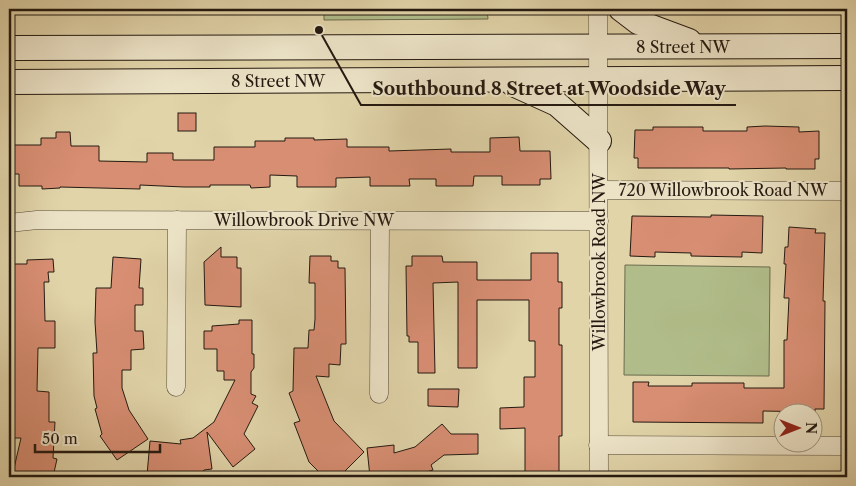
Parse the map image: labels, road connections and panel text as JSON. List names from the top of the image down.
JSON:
{
  "streets": {
    "main road": ["8 Street NW"],
    "street": ["720 Willowbrook Road NW", "Willowbrook Drive NW", "Willowbrook Road NW"]
  },
  "crossings": [
    ["8 Street NW", "Willowbrook Road NW"],
    ["720 Willowbrook Road NW", "Willowbrook Road NW"],
    ["Willowbrook Drive NW", "Willowbrook Road NW"]
  ],
  "places": ["Southbound 8 Street at Woodside Way"],
  "scale_bar": "50 m",
  "north": "right"
}
